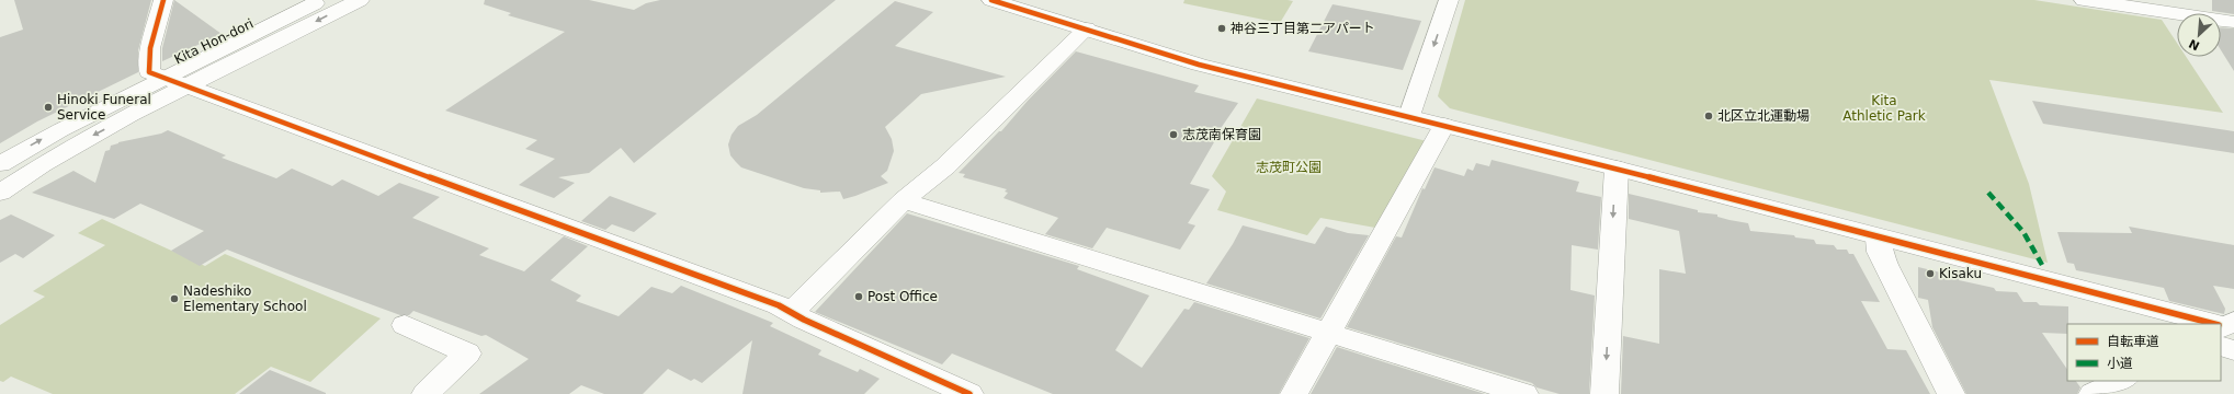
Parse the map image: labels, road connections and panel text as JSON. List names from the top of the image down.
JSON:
{
  "streets": {
    "main road": ["Kita Hon-dori"]
  },
  "parks": ["Kita Athletic Park", "志茂町公園"],
  "places": [
    "神谷三丁目第二アパート",
    "Hinoki Funeral Service",
    "北区立北運動場",
    "志茂南保育園",
    "Kisaku",
    "Post Office",
    "Nadeshiko Elementary School"
  ],
  "legend": ["自転車道", "小道"],
  "north": "bottom left"
}
